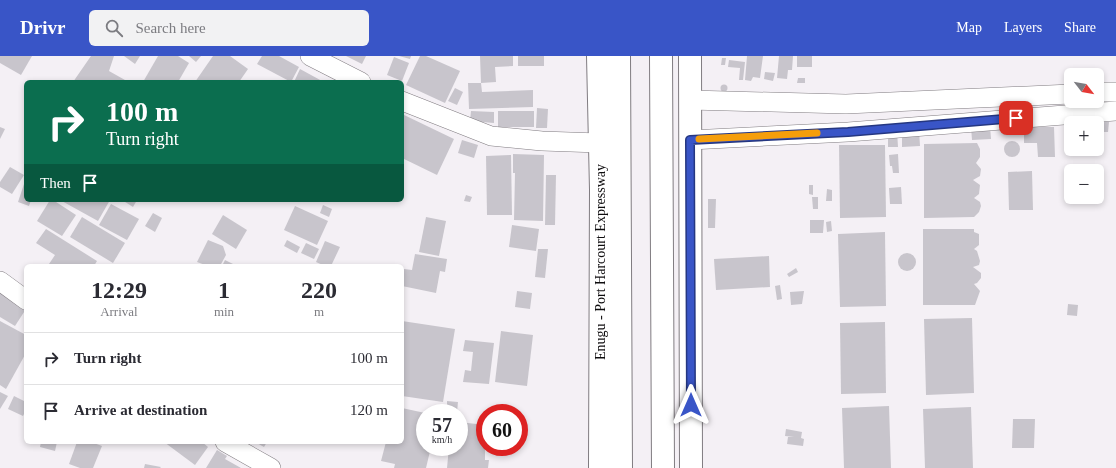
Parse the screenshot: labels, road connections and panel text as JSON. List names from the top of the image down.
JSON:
{
  "streets": {
    "main road": ["Enugu - Port Harcourt Expressway"]
  },
  "north": "bottom right",
  "page": {
    "header": "Drivr",
    "search": "Search here",
    "nav": ["Map", "Layers", "Share"],
    "map_buttons": ["+", "−"],
    "turn": ["100 m", "Turn right"],
    "then": "Then",
    "eta": [
      "12:29",
      "Arrival",
      "1",
      "min",
      "220",
      "m"
    ],
    "list": [
      {
        "name": "Turn right",
        "value": "100 m"
      },
      {
        "name": "Arrive at destination",
        "value": "120 m"
      }
    ],
    "speed": "57 km/h",
    "limit": "60"
  }
}
